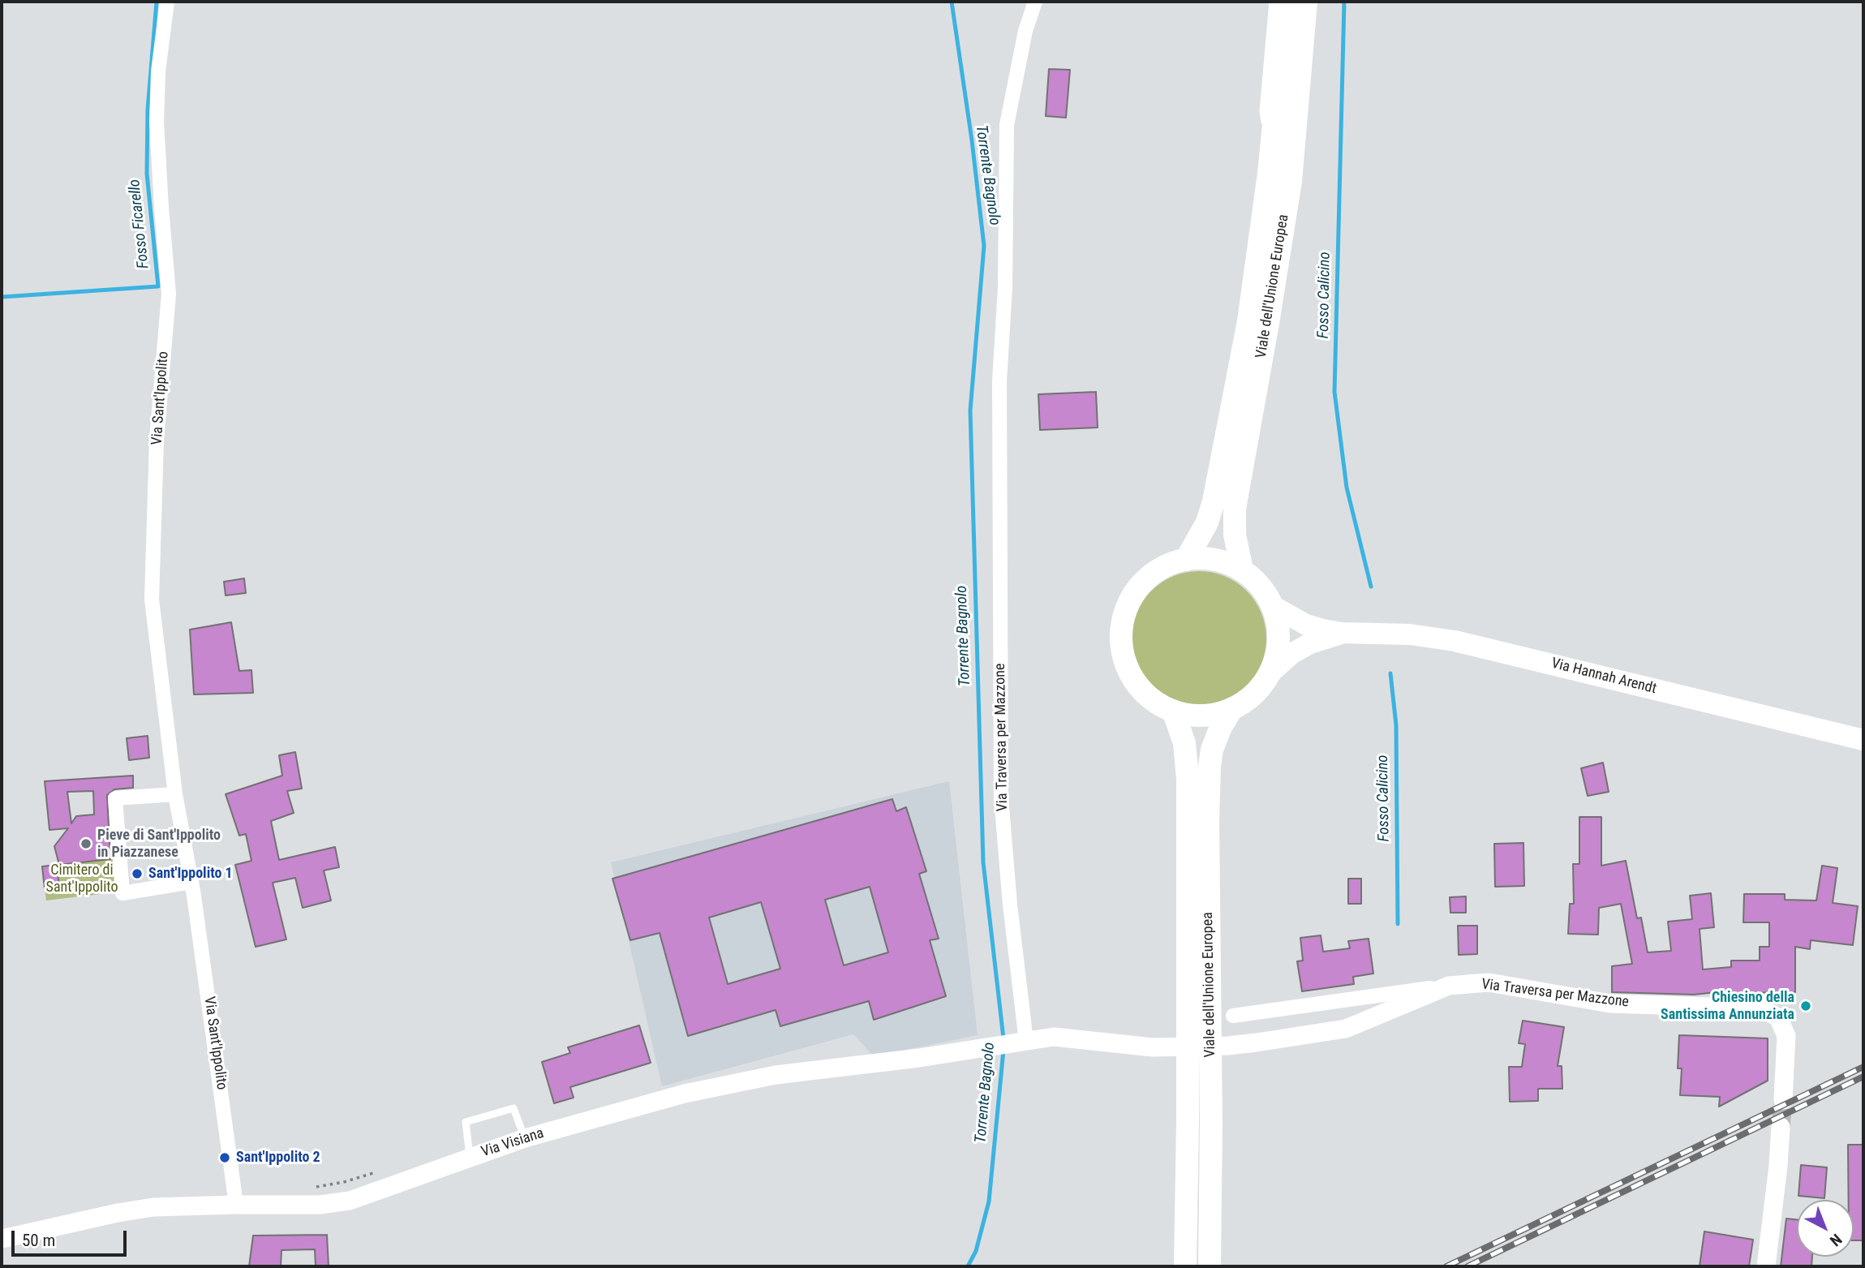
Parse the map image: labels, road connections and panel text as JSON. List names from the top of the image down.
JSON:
{
  "streets": {
    "main road": ["Viale dell'Unione Europea", "Via Hannah Arendt"],
    "street": ["Via Sant'Ippolito", "Via Traversa per Mazzone", "Via Visiana"]
  },
  "crossings": [
    ["Via Sant'Ippolito", "Via Visiana"],
    ["Via Traversa per Mazzone", "Via Visiana"]
  ],
  "water": ["Torrente Bagnolo", "Fosso Ficarello", "Fosso Calicino"],
  "parks": ["Cimitero di Sant'Ippolito"],
  "places": [
    "Pieve di Sant'Ippolito in Piazzanese",
    "Sant'Ippolito 1",
    "Chiesino della Santissima Annunziata",
    "Sant'Ippolito 2"
  ],
  "scale_bar": "50 m",
  "north": "bottom right"
}
